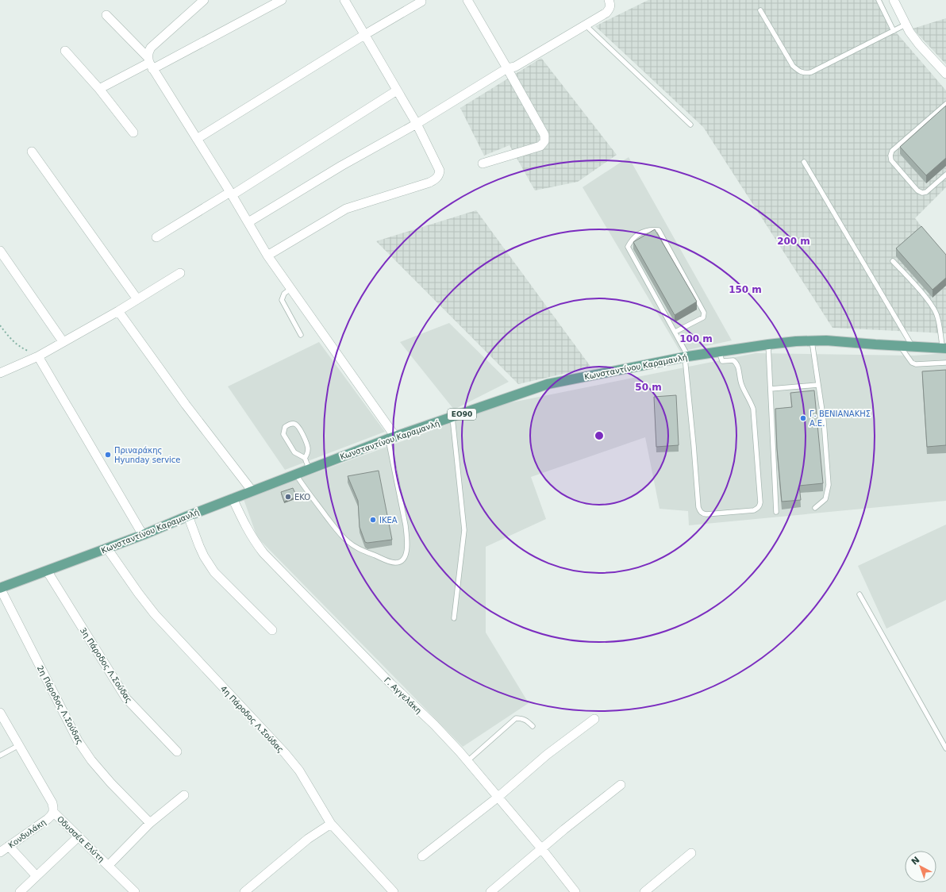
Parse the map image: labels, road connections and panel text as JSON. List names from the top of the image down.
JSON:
{
  "streets": {
    "main road": ["Κωνσταντίνου Καραμανλή", "ΕΟ90"],
    "street": [
      "3η Πάροδος Λ.Σούδας",
      "Γ. Αγγελάκη",
      "2η Πάροδος Λ.Σούδας",
      "4η Πάροδος Λ.Σούδας",
      "Κονδυλάκη",
      "Οδυσσέα Ελύτη"
    ]
  },
  "crossings": [
    ["Κωνσταντίνου Καραμανλή", "3η Πάροδος Λ.Σούδας"],
    ["Κωνσταντίνου Καραμανλή", "Γ. Αγγελάκη"],
    ["Κωνσταντίνου Καραμανλή", "2η Πάροδος Λ.Σούδας"],
    ["Κωνσταντίνου Καραμανλή", "4η Πάροδος Λ.Σούδας"],
    ["Κονδυλάκη", "Οδυσσέα Ελύτη"]
  ],
  "places": [
    "Γ. ΒΕΝΙΑΝΑΚΗΣ A.E.",
    "Πριναράκης Hyunday service",
    "EKO",
    "IKEA"
  ],
  "north": "top left",
  "rings": [
    "200 m",
    "150 m",
    "100 m",
    "50 m"
  ]
}
